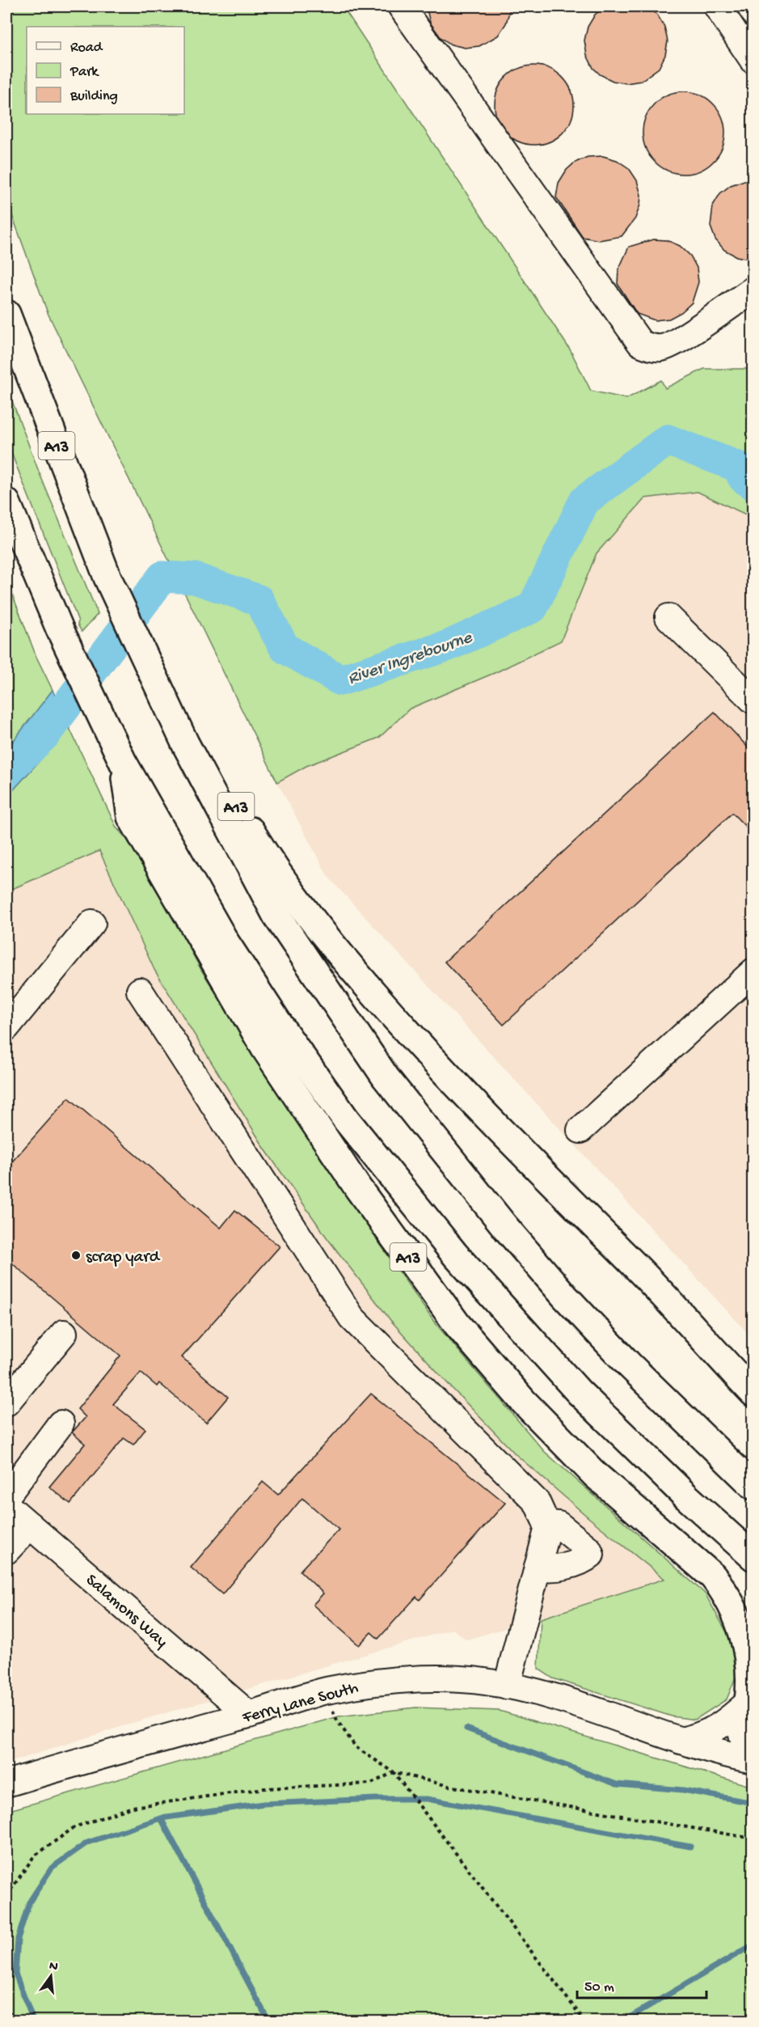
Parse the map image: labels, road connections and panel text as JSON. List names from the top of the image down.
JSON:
{
  "streets": {
    "highway": ["A13"],
    "street": ["Salamons Way", "Ferry Lane South"]
  },
  "crossings": [
    ["Salamons Way", "Ferry Lane South"]
  ],
  "water": ["River Ingrebourne"],
  "places": ["scrap yard"],
  "legend": ["Road", "Park", "Building"],
  "scale_bar": "50 m",
  "north": "top"
}
